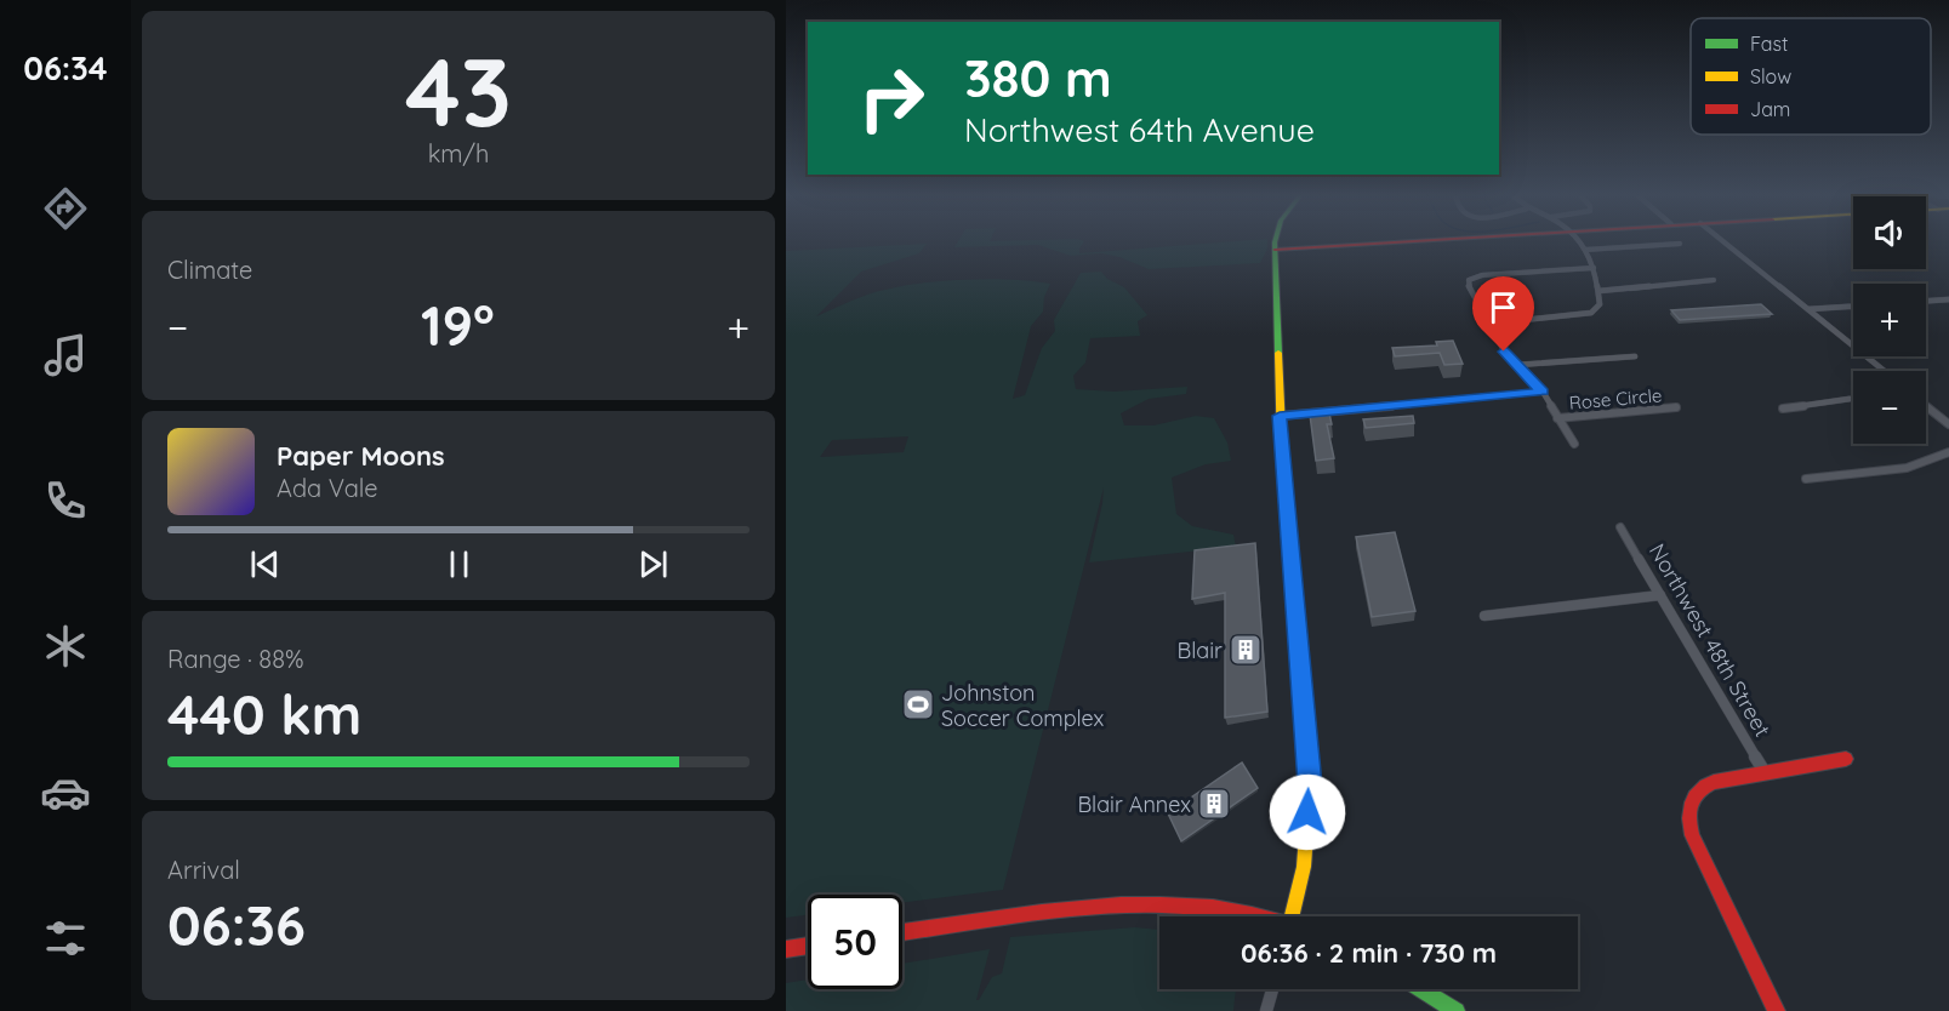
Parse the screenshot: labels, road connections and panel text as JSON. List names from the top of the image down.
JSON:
{
  "streets": {
    "street": ["Rose Circle", "Northwest 48th Street"]
  },
  "places": {
    "building": ["Blair", "Blair Annex"],
    "sports": ["Johnston Soccer Complex"]
  },
  "legend": ["Fast", "Slow", "Jam"],
  "page": {
    "tabs": "06:34",
    "tile": [
      ["43", "km/h"],
      "Climate",
      ["Range · 88%", "440 km"],
      ["Arrival", "06:36"]
    ],
    "turn": ["380 m", "Northwest 64th Avenue"],
    "map_buttons": ["+", "−"],
    "heat": ["−", "19°", "+"],
    "song": ["Paper Moons", "Ada Vale"],
    "limit": "50",
    "trip": "06:36 · 2 min · 730 m"
  }
}
